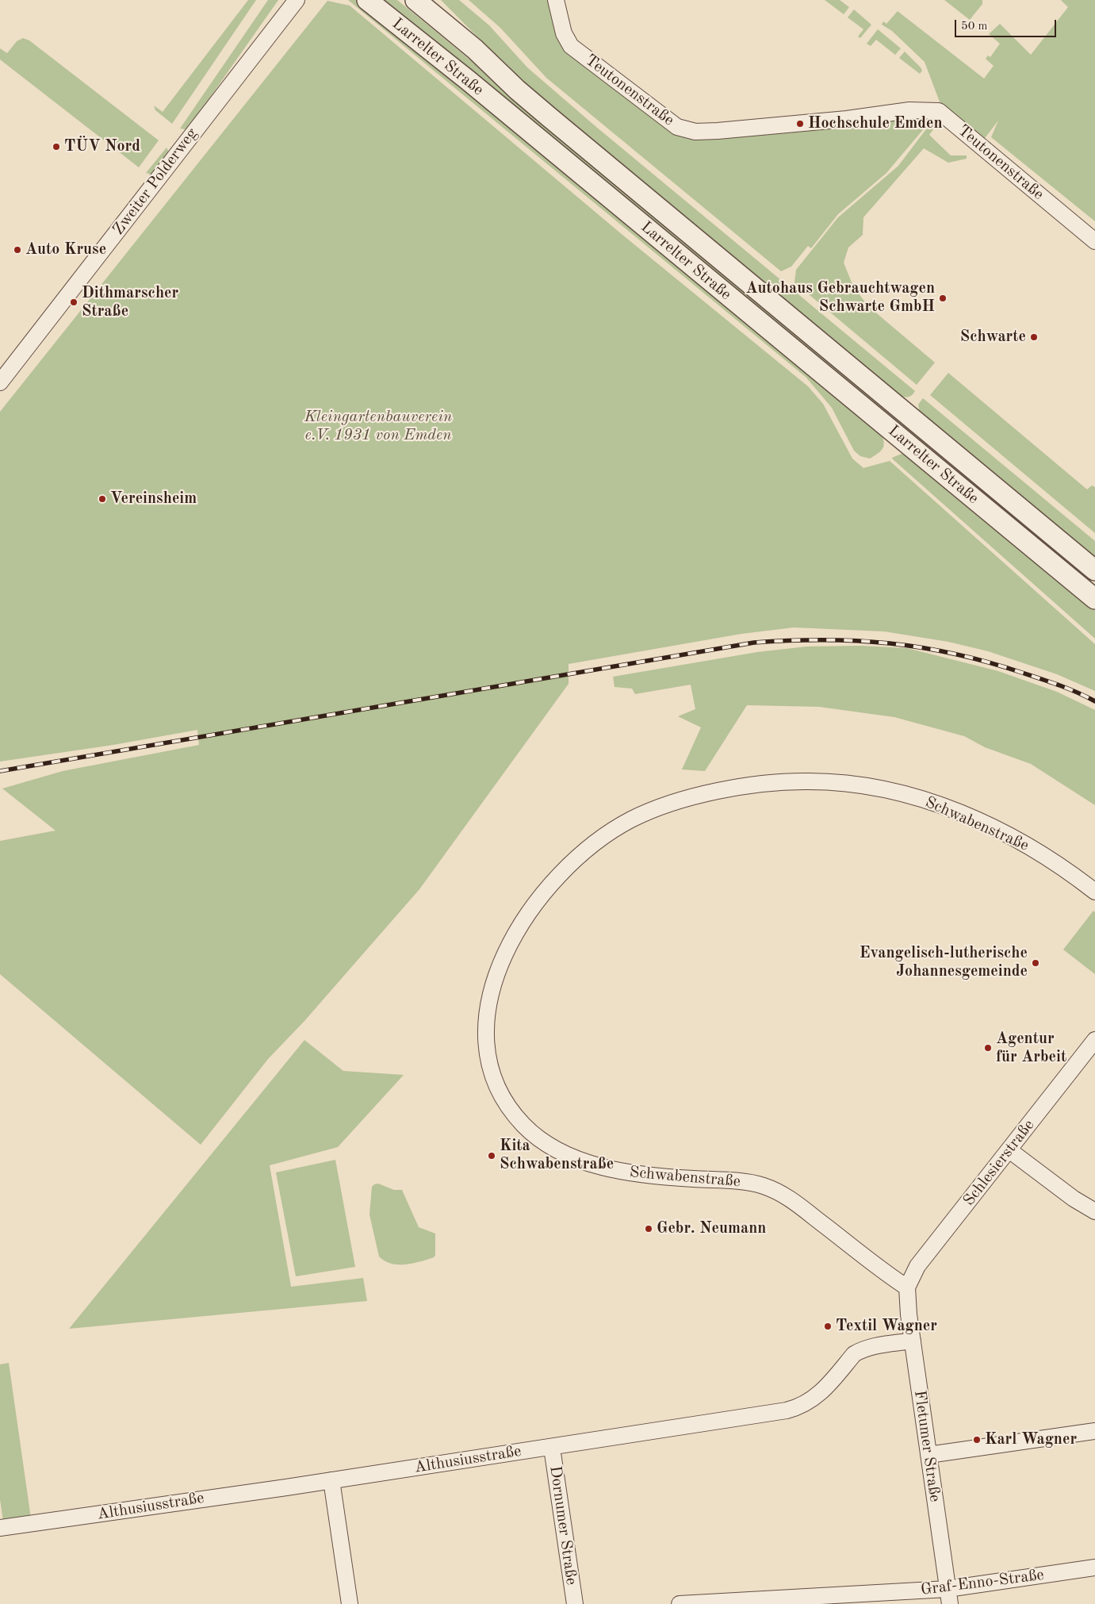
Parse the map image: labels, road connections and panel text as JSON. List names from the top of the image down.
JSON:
{
  "streets": {
    "street": [
      "Larrelter Straße",
      "Teutonenstraße",
      "Zweiter Polderweg",
      "Schwabenstraße",
      "Schlesierstraße",
      "Fletumer Straße",
      "Althusiusstraße",
      "Dornumer Straße",
      "Graf-Enno-Straße"
    ]
  },
  "crossings": [
    ["Schwabenstraße", "Schlesierstraße"],
    ["Schwabenstraße", "Fletumer Straße"],
    ["Schlesierstraße", "Fletumer Straße"],
    ["Fletumer Straße", "Althusiusstraße"],
    ["Fletumer Straße", "Graf-Enno-Straße"],
    ["Althusiusstraße", "Dornumer Straße"]
  ],
  "parks": ["Kleingartenbauverein e.V. 1931 von Emden"],
  "places": [
    "Hochschule Emden",
    "TÜV Nord",
    "Auto Kruse",
    "Autohaus Gebrauchtwagen Schwarte GmbH",
    "Dithmarscher Straße",
    "Schwarte",
    "Vereinsheim",
    "Evangelisch-lutherische Johannesgemeinde",
    "Agentur für Arbeit",
    "Kita Schwabenstraße",
    "Gebr. Neumann",
    "Textil Wagner",
    "Karl Wagner"
  ],
  "scale_bar": "50 m"
}
